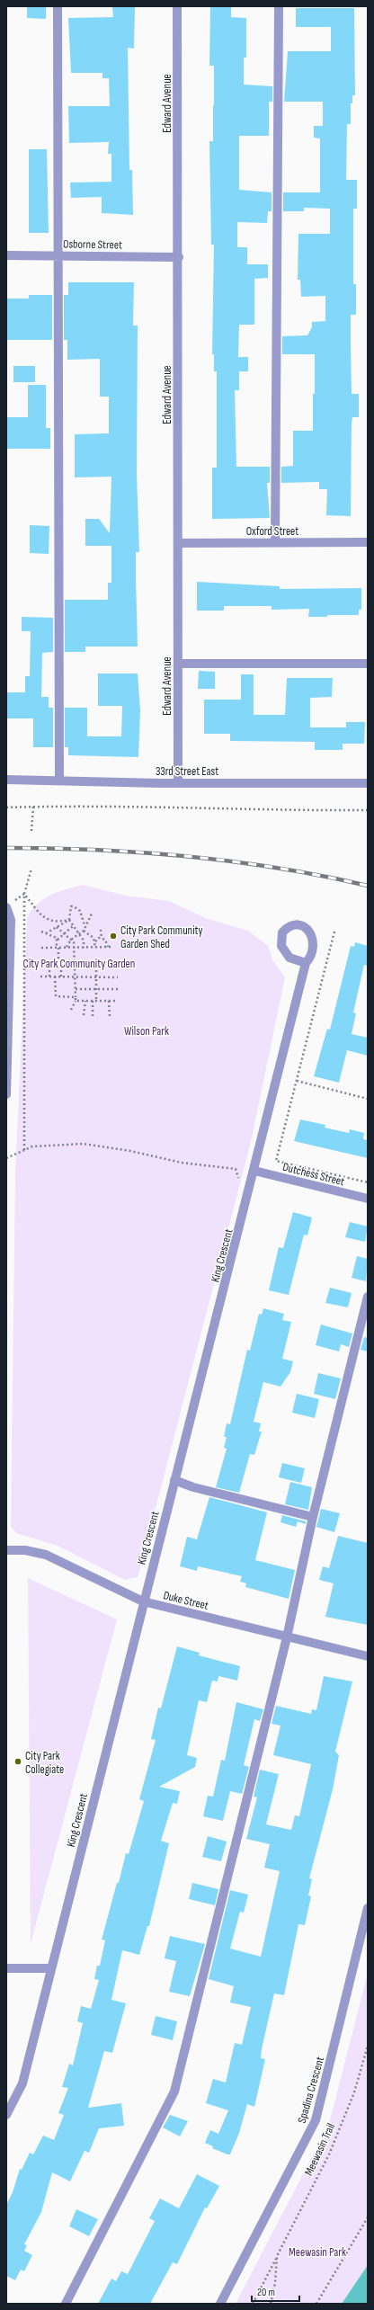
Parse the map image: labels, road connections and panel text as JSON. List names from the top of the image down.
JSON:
{
  "streets": {
    "street": [
      "Edward Avenue",
      "Osborne Street",
      "Oxford Street",
      "33rd Street East",
      "Dutchess Street",
      "King Crescent",
      "Duke Street",
      "Spadina Crescent"
    ],
    "path": ["Meewasin Trail"]
  },
  "crossings": [
    ["Edward Avenue", "Osborne Street"],
    ["Edward Avenue", "Oxford Street"],
    ["Edward Avenue", "33rd Street East"],
    ["Dutchess Street", "King Crescent"],
    ["King Crescent", "Duke Street"]
  ],
  "parks": ["City Park Community Garden", "Wilson Park", "Meewasin Park"],
  "places": ["City Park Community Garden Shed", "City Park Collegiate"],
  "scale_bar": "20 m"
}
